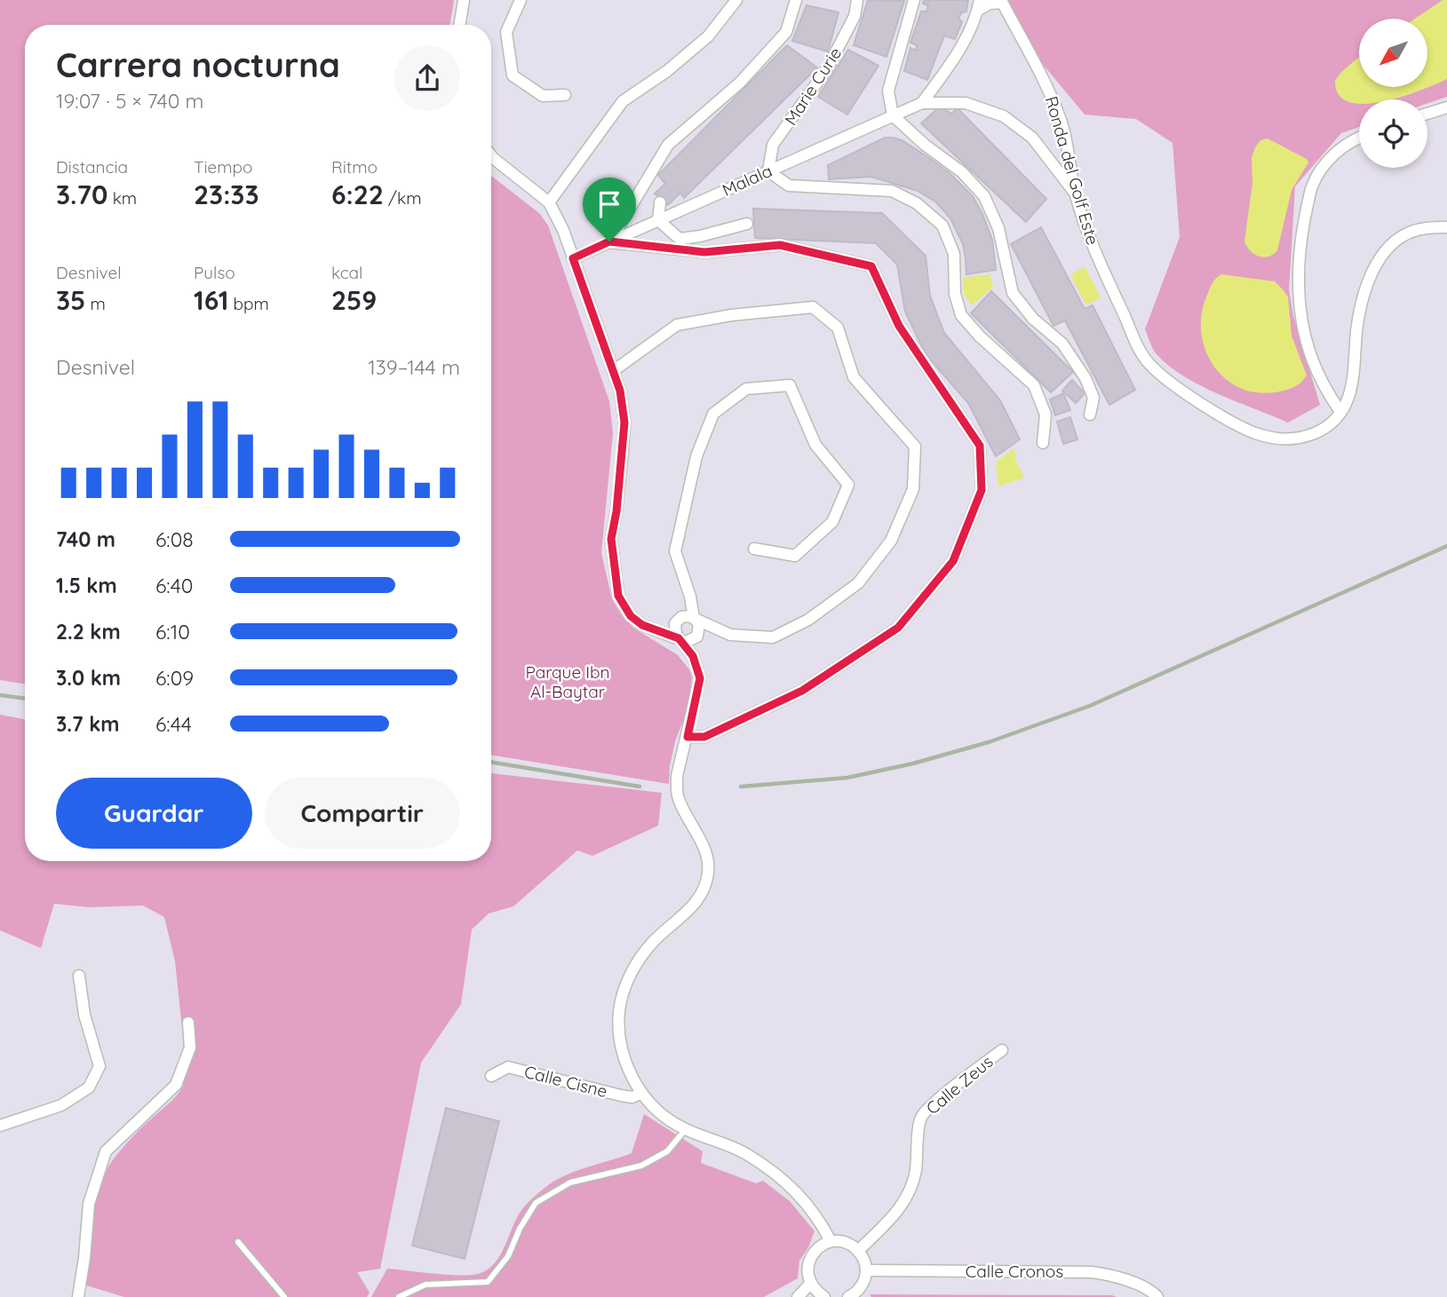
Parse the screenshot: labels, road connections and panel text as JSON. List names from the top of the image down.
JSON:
{
  "streets": {
    "street": [
      "Marie Curie",
      "Ronda del Golf Este",
      "Malala",
      "Calle Cisne",
      "Calle Zeus",
      "Calle Cronos"
    ]
  },
  "crossings": [
    ["Marie Curie", "Malala"]
  ],
  "parks": ["Parque Ibn Al-Baytar"],
  "north": "bottom left",
  "page": {
    "heading": ["Carrera nocturna", "19:07 · 5 × 740 m"],
    "stats": [
      ["Distancia", "3.70 km"],
      ["Tiempo", "23:33"],
      ["Ritmo", "6:22 /km"],
      ["Desnivel", "35 m"],
      ["Pulso", "161 bpm"],
      ["kcal", "259"]
    ],
    "chart": ["Desnivel", "139–144 m"],
    "list": [
      {
        "name": "740 m",
        "note": "6:08"
      },
      {
        "name": "1.5 km",
        "note": "6:40"
      },
      {
        "name": "2.2 km",
        "note": "6:10"
      },
      {
        "name": "3.0 km",
        "note": "6:09"
      },
      {
        "name": "3.7 km",
        "note": "6:44"
      }
    ],
    "buttons": ["Guardar", "Compartir"]
  }
}
